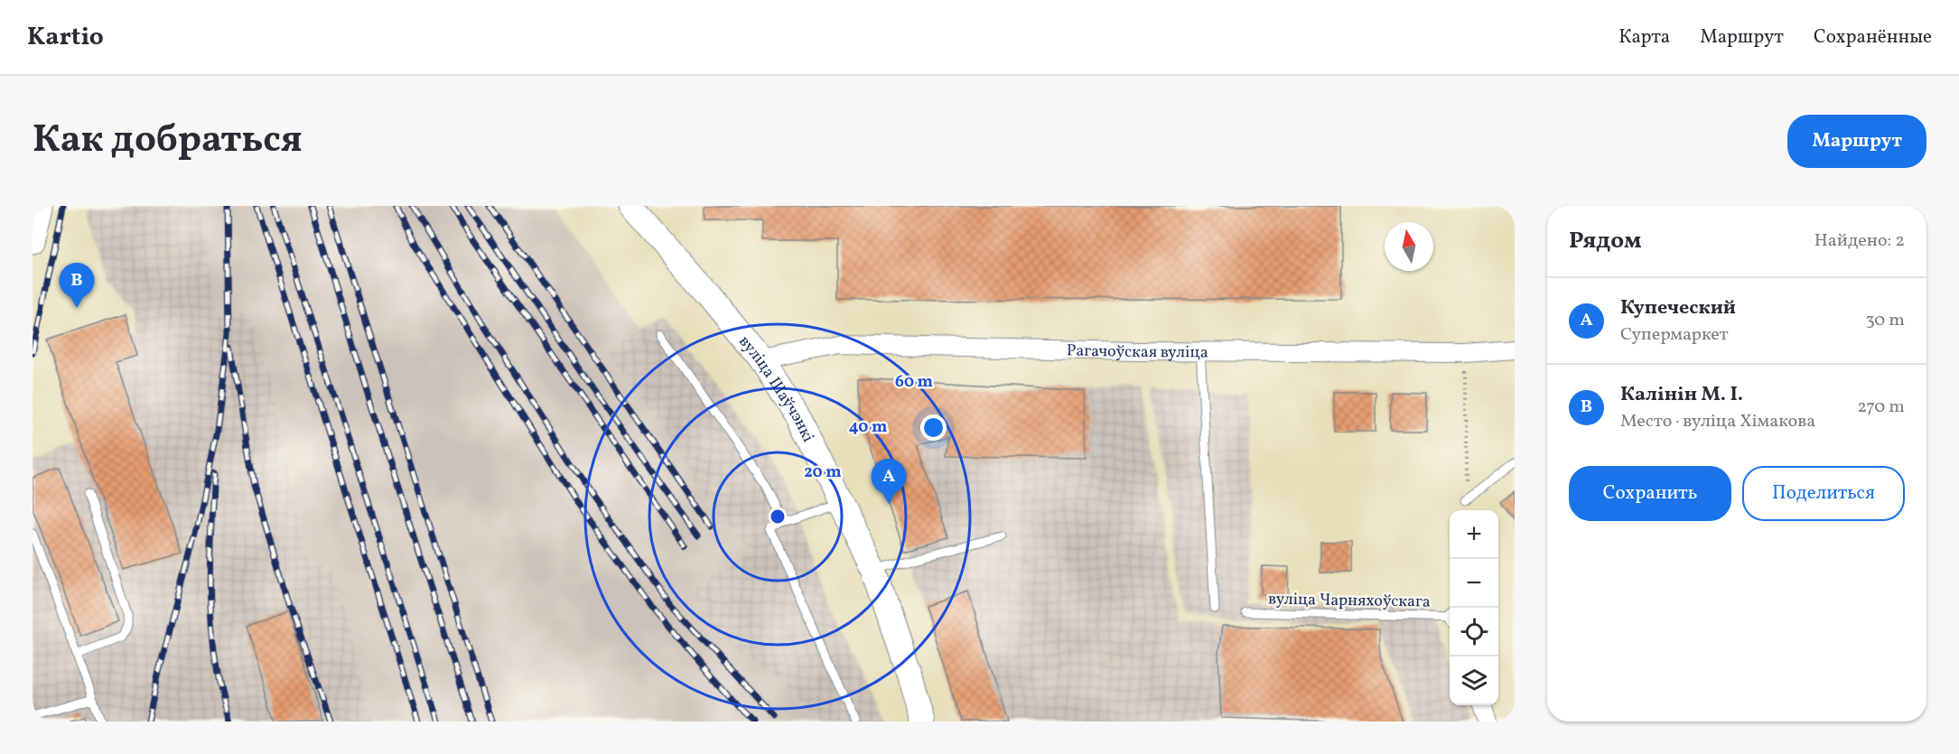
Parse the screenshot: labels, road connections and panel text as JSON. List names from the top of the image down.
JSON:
{
  "streets": {
    "main road": ["вуліца Шаўчэнкі"],
    "street": ["Рагачоўская вуліца"],
    "lane": ["вуліца Чарняхоўскага"]
  },
  "crossings": [
    ["Рагачоўская вуліца", "вуліца Шаўчэнкі"]
  ],
  "north": "top",
  "page": {
    "header": "Kartio",
    "nav": ["Карта", "Маршрут", "Сохранённые"],
    "title": "Как добраться",
    "buttons": [
      "Маршрут",
      ["Сохранить", "Поделиться"]
    ],
    "heading": ["Рядом", "Найдено: 2"],
    "pins": ["B", "A"],
    "list": [
      {
        "mark": "A",
        "name": "Купеческий",
        "note": "Супермаркет",
        "value": "30 m"
      },
      {
        "mark": "B",
        "name": "Калінін М. І.",
        "note": "Место · вуліца Хімакова",
        "value": "270 m"
      }
    ],
    "map_buttons": ["+", "−"]
  },
  "rings": ["60 m", "40 m", "20 m"]
}
